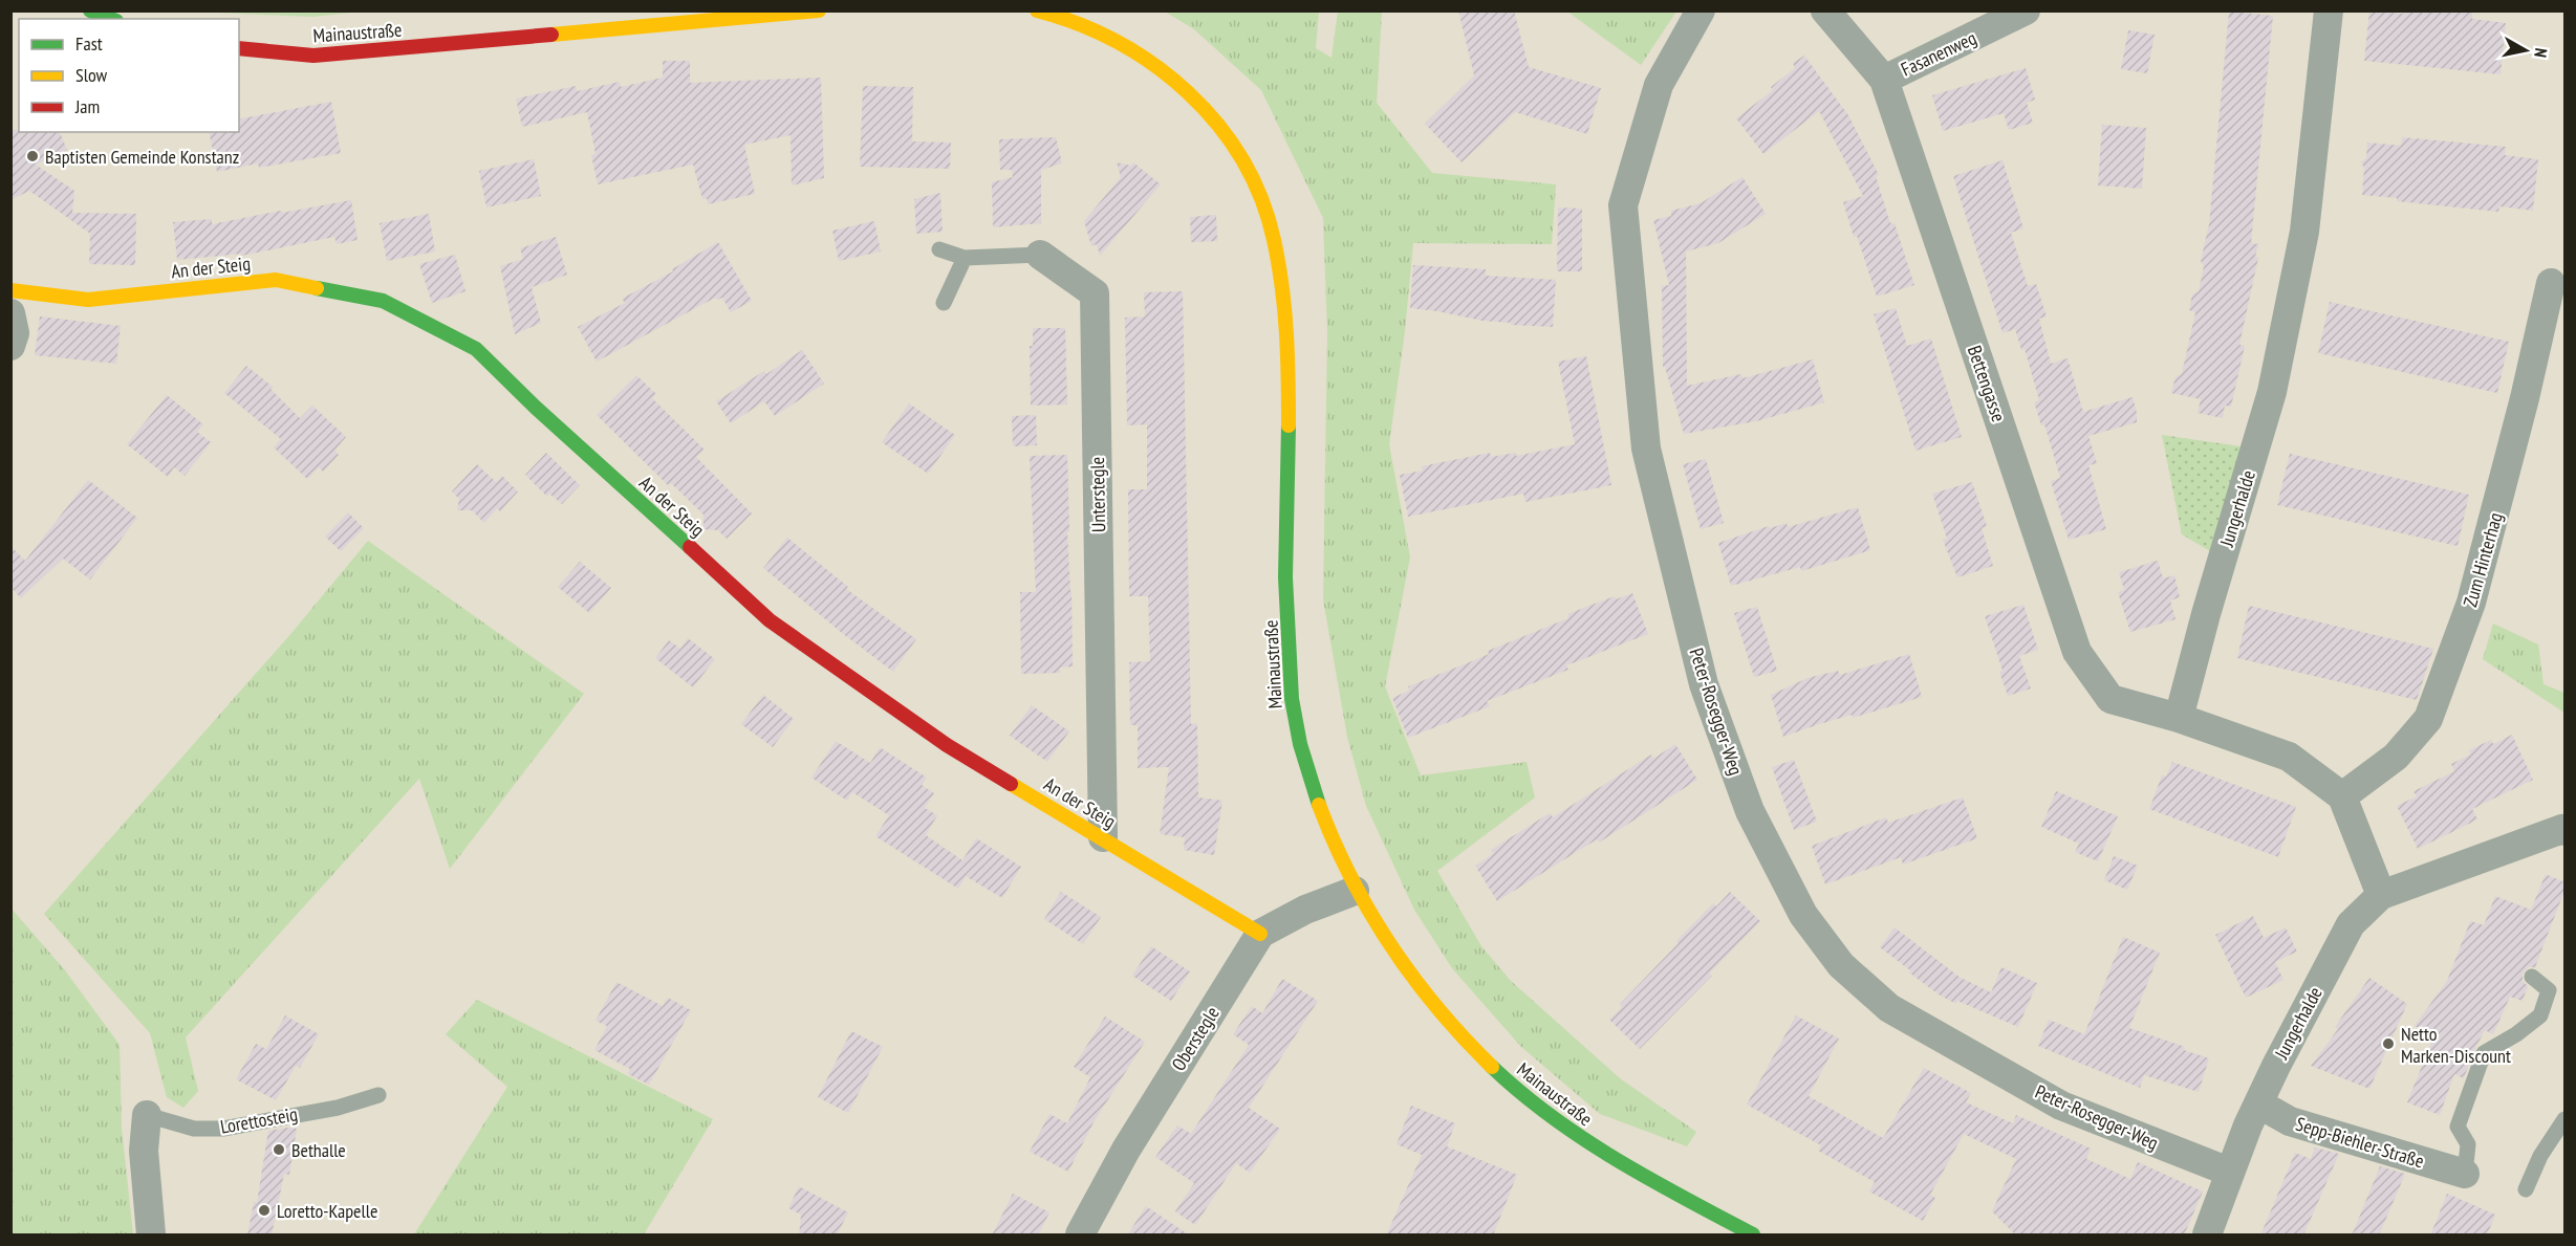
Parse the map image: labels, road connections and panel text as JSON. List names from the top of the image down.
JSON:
{
  "streets": {
    "main road": ["Mainaustraße", "An der Steig"],
    "street": [
      "Fasanenweg",
      "Bettengasse",
      "Unterstegle",
      "Jungerhalde",
      "Zum Hinterhag",
      "Peter-Rosegger-Weg",
      "Oberstegle",
      "Lorettosteig",
      "Sepp-Biehler-Straße"
    ]
  },
  "crossings": [
    ["Fasanenweg", "Bettengasse"],
    ["An der Steig", "Unterstegle"],
    ["An der Steig", "Oberstegle"],
    ["Bettengasse", "Jungerhalde"],
    ["Jungerhalde", "Sepp-Biehler-Straße"]
  ],
  "places": [
    "Baptisten Gemeinde Konstanz",
    "Netto Marken-Discount",
    "Bethalle",
    "Loretto-Kapelle"
  ],
  "legend": ["Fast", "Slow", "Jam"],
  "north": "right"
}
